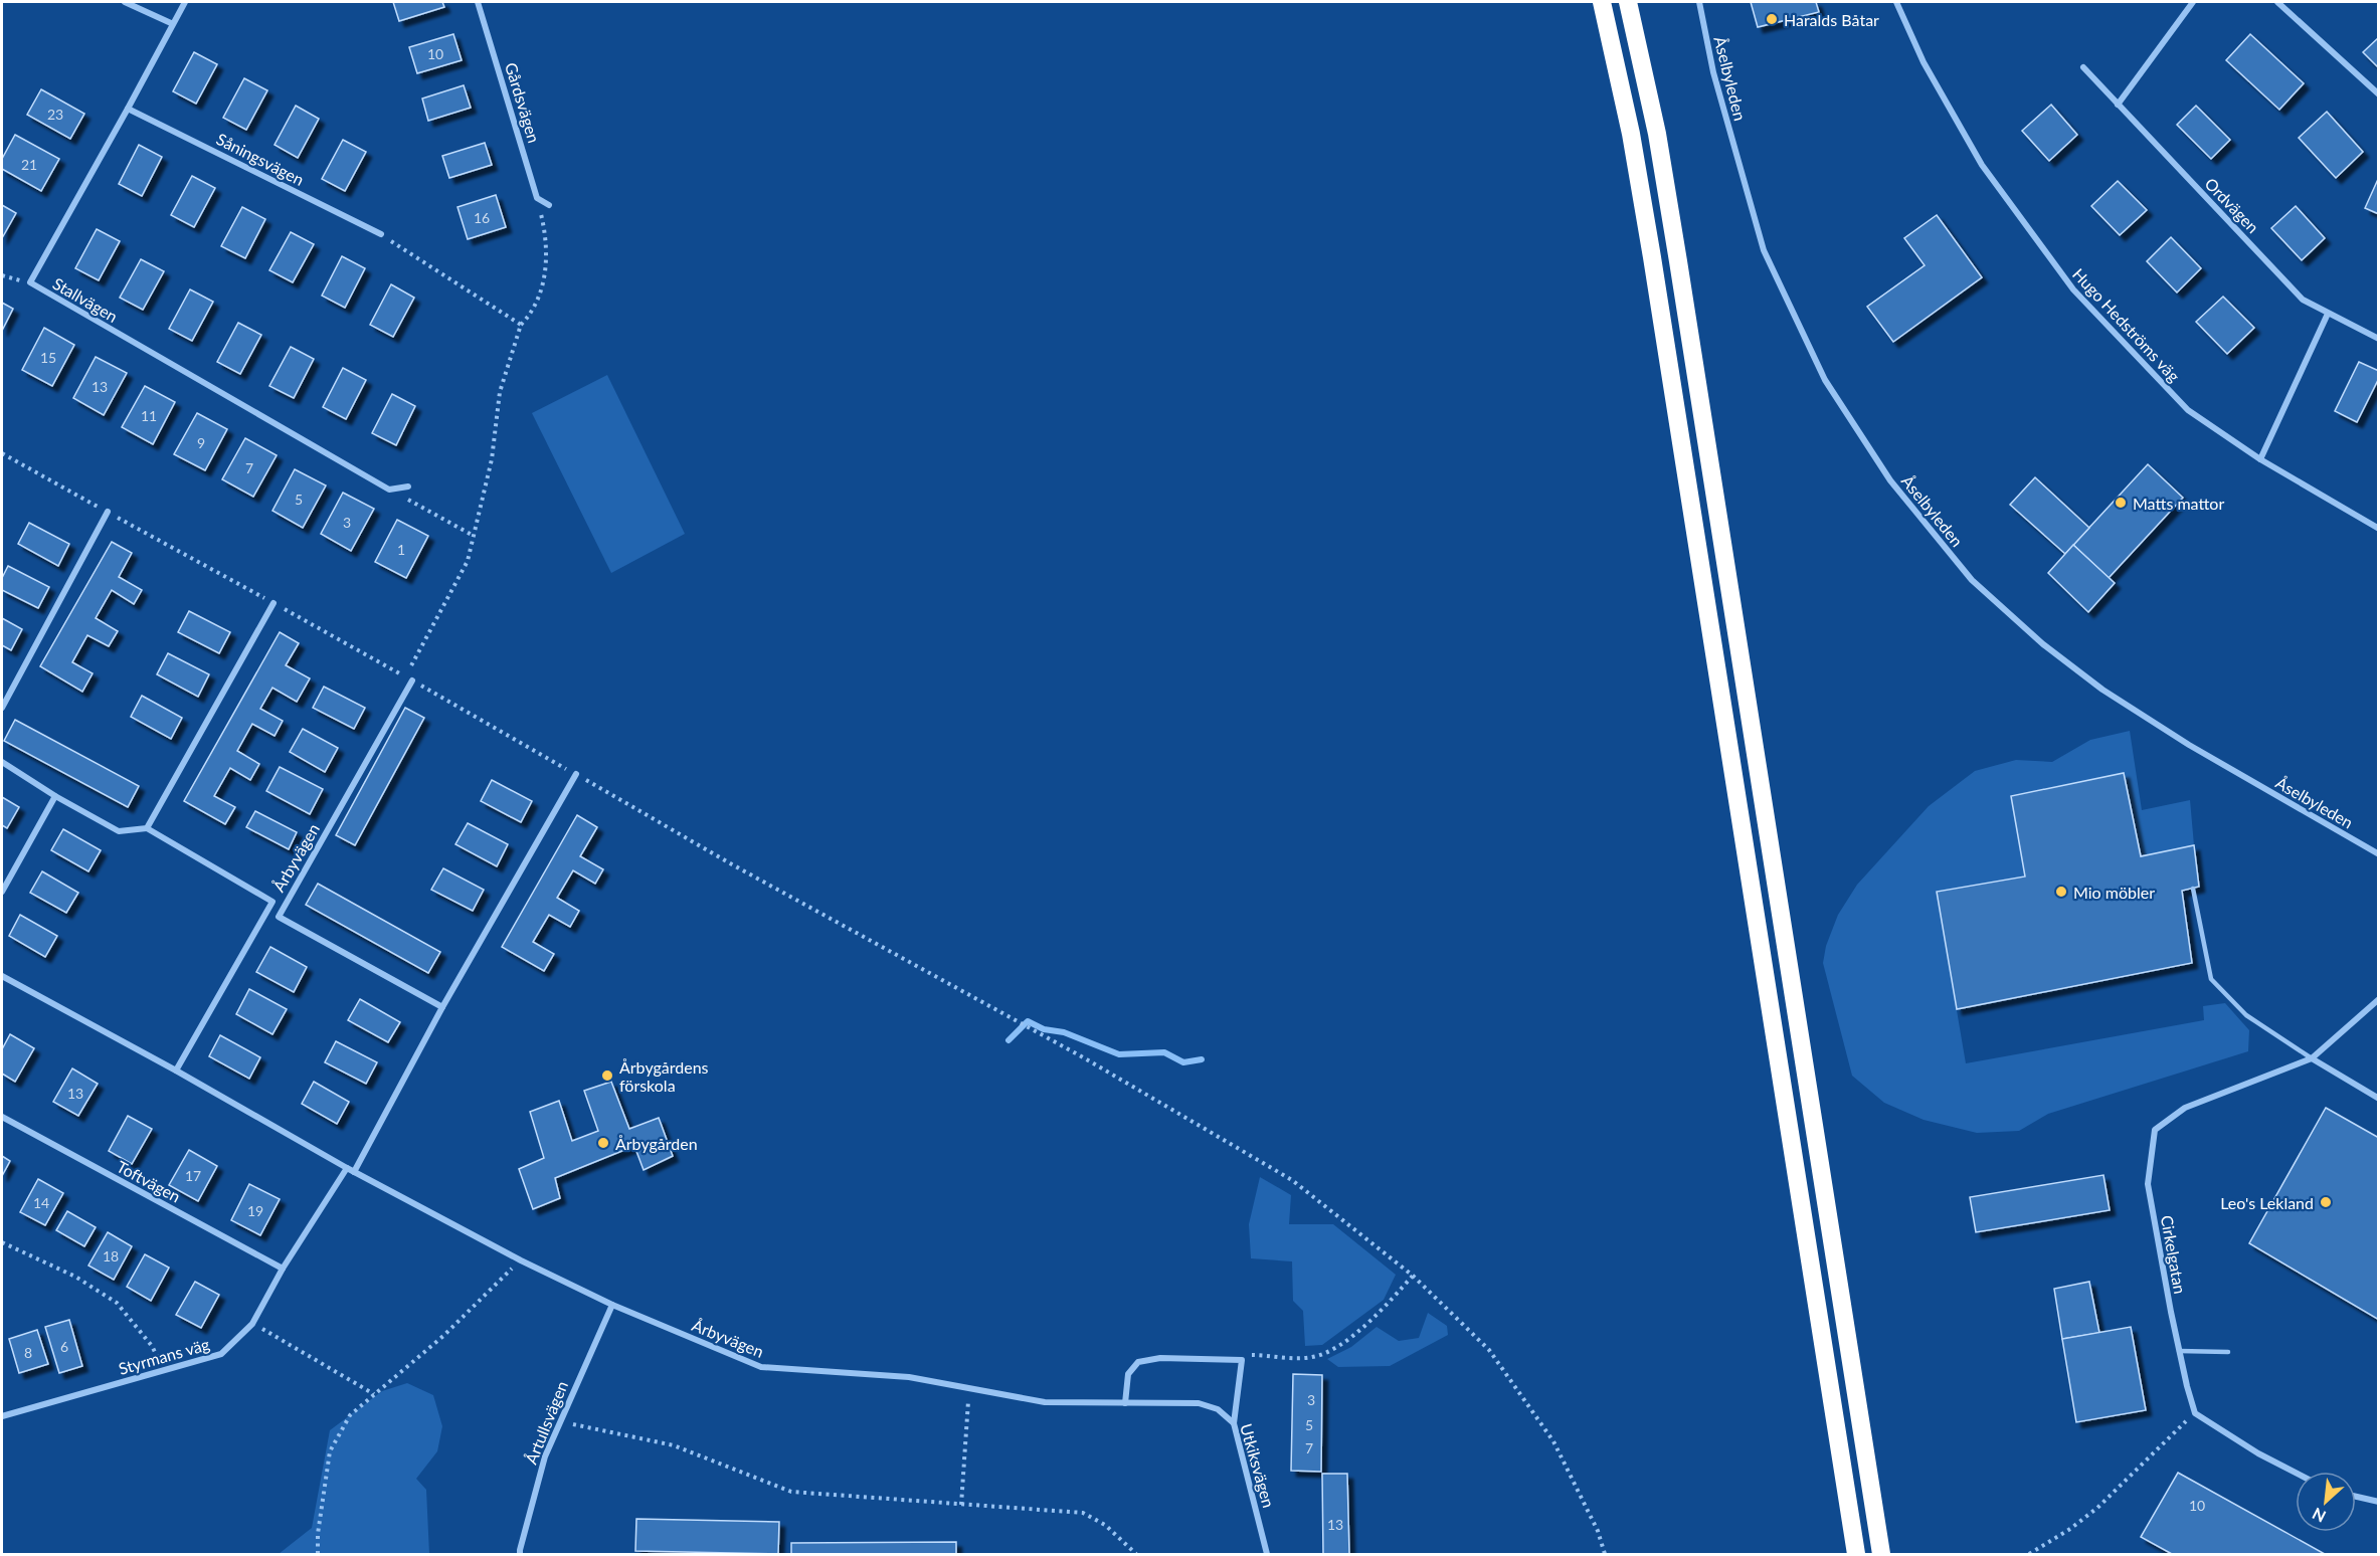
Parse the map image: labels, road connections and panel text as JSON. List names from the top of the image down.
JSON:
{
  "streets": {
    "street": [
      "Åselbyleden",
      "Gårdsvägen",
      "Såningsvägen",
      "Ordvägen",
      "Stallvägen",
      "Hugo Hedströms väg",
      "Årbyvägen",
      "Toftvägen",
      "Cirkelgatan",
      "Styrmans väg",
      "Årtullsvägen",
      "Utkiksvägen"
    ]
  },
  "crossings": [
    ["Såningsvägen", "Stallvägen"],
    ["Årbyvägen", "Styrmans väg"],
    ["Årbyvägen", "Årtullsvägen"],
    ["Årbyvägen", "Utkiksvägen"],
    ["Toftvägen", "Styrmans väg"]
  ],
  "places": [
    "Haralds Båtar",
    "Matts mattor",
    "Mio möbler",
    "Årbygårdens förskola",
    "Årbygården",
    "Leo's Lekland"
  ],
  "house_numbers": [
    "10",
    "23",
    "21",
    "16",
    "15",
    "13",
    "11",
    "9",
    "7",
    "5",
    "3",
    "1",
    "13",
    "17",
    "14",
    "19",
    "18",
    "6",
    "8",
    "3",
    "5",
    "7",
    "10",
    "13"
  ],
  "north": "bottom left"
}
